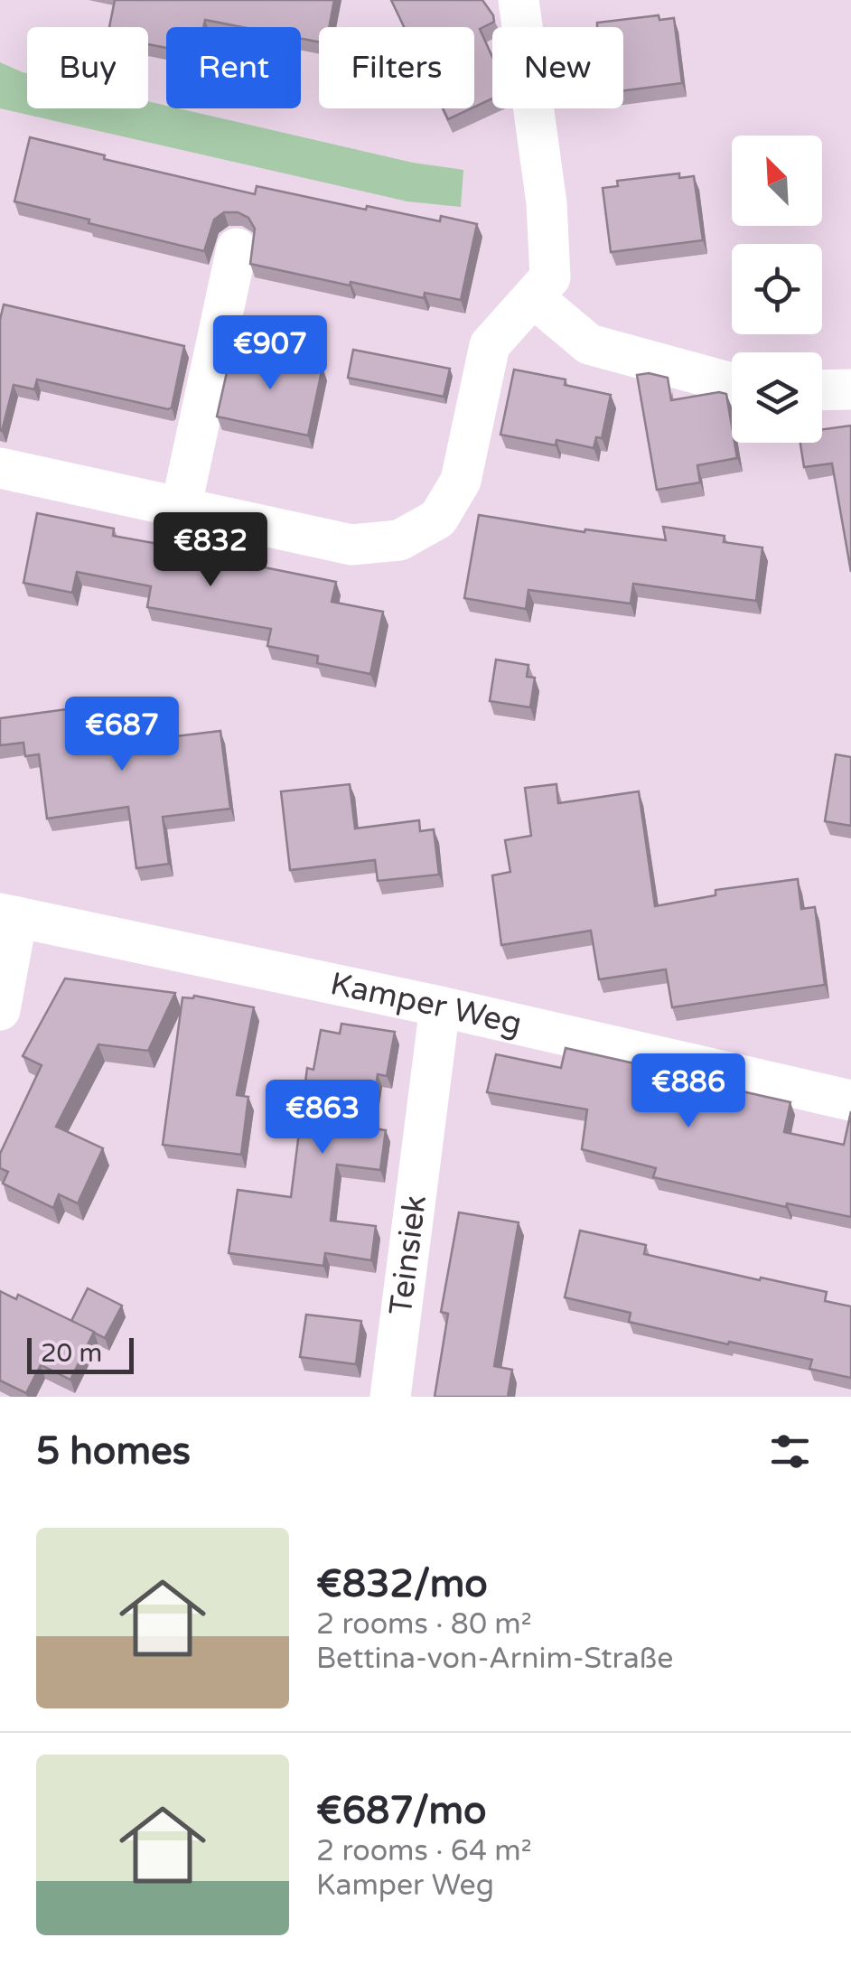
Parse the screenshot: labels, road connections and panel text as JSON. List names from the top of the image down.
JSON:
{
  "streets": {
    "street": ["Kamper Weg", "Teinsiek"]
  },
  "crossings": [
    ["Kamper Weg", "Teinsiek"]
  ],
  "scale_bar": "20 m",
  "north": "top left",
  "page": {
    "chip": [
      "Buy",
      "Rent",
      "Filters",
      "New"
    ],
    "price": [
      "€907",
      "€832",
      "€687",
      "€886",
      "€863"
    ],
    "scale": "20 m",
    "heading": "5 homes",
    "list": [
      {
        "name": "€832/mo",
        "note": "2 rooms · 80 m² · Bettina-von-Arnim-Straße"
      },
      {
        "name": "€687/mo",
        "note": "2 rooms · 64 m² · Kamper Weg"
      }
    ]
  }
}
